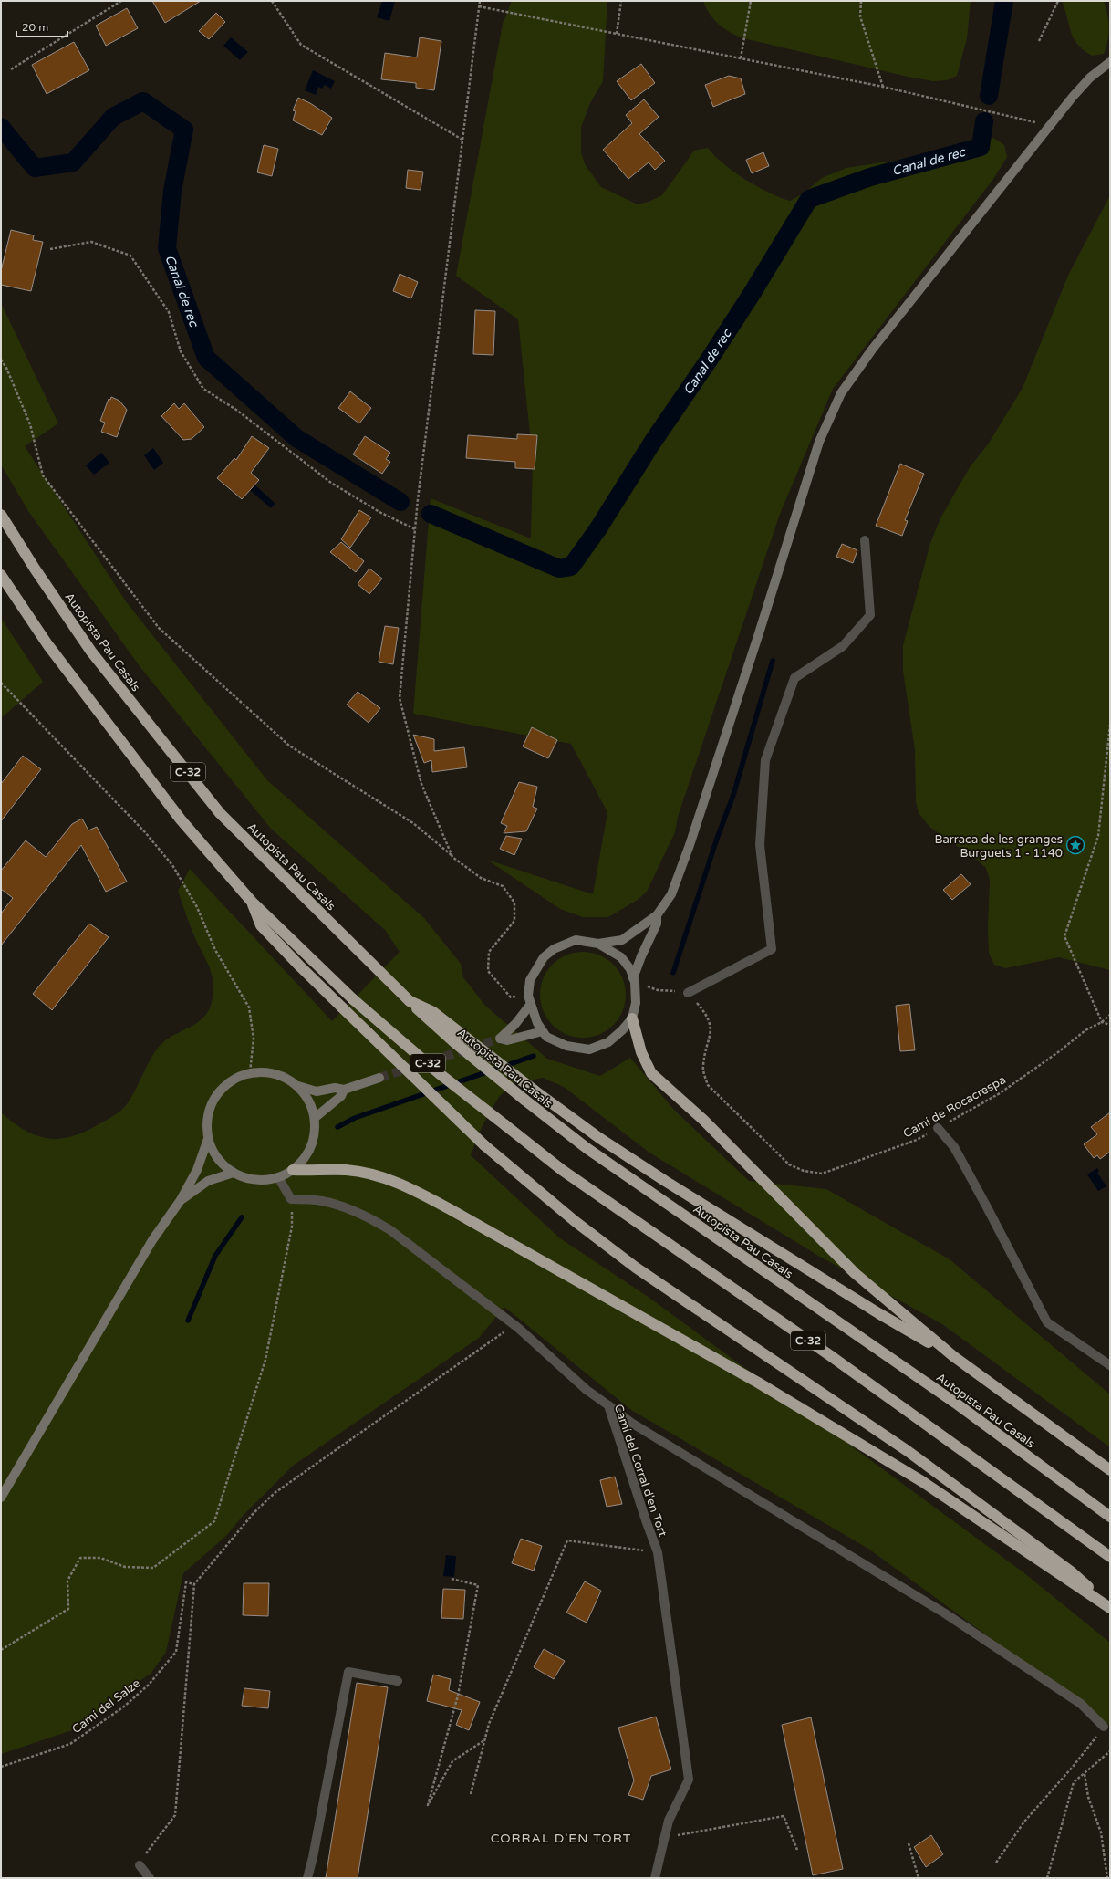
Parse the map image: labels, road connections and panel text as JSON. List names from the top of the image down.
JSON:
{
  "streets": {
    "highway": ["Autopista Pau Casals", "C-32"],
    "street": ["Camí del Corral d'en Tort"],
    "path": ["Camí de Rocacrespa", "Camí del Salze"]
  },
  "districts": ["CORRAL D'EN TORT"],
  "water": ["Canal de rec"],
  "places": {
    "place": ["Barraca de les granges Burguets 1 - 1140"]
  },
  "scale_bar": "20 m"
}
